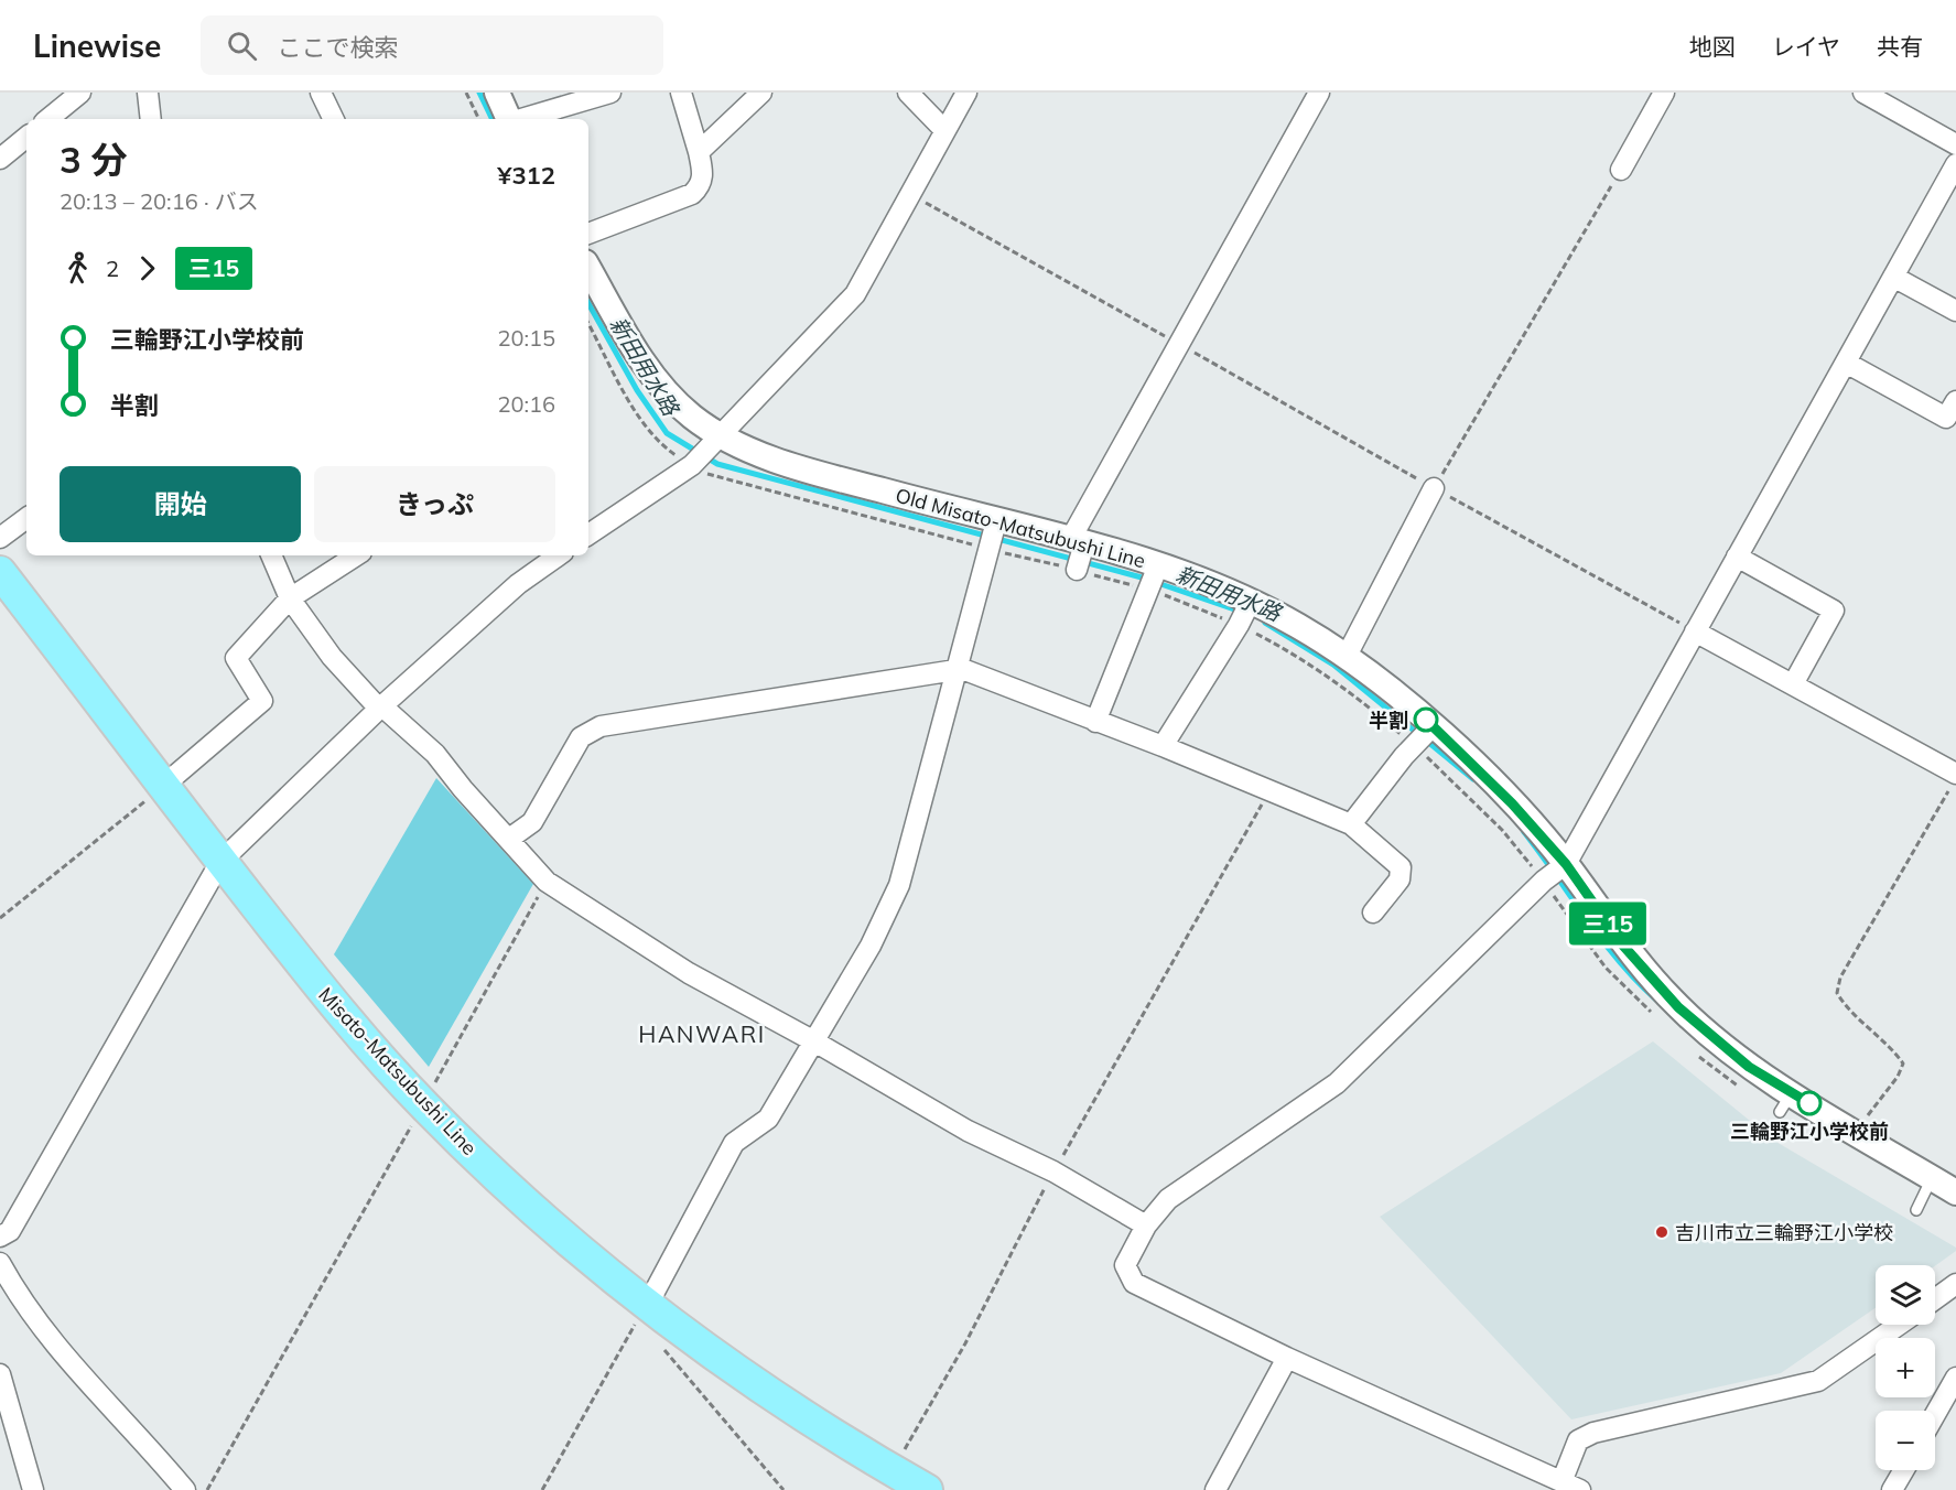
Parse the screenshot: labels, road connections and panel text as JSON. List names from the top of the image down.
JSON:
{
  "streets": {
    "main road": ["Misato-Matsubushi Line"],
    "street": ["Old Misato-Matsubushi Line"]
  },
  "districts": ["HANWARI"],
  "water": ["新田用水路"],
  "places": ["半割", "三輪野江小学校前", "吉川市立三輪野江小学校"],
  "lines": ["bus line 三15"],
  "page": {
    "header": "Linewise",
    "search": "ここで検索",
    "nav": ["地図", "レイヤ", "共有"],
    "on_map": "三15",
    "heading": ["3 分", "20:13 – 20:16 · バス", "¥312"],
    "legs": ["2", "三15"],
    "list": [
      {
        "name": "三輪野江小学校前",
        "value": "20:15"
      },
      {
        "name": "半割",
        "value": "20:16"
      }
    ],
    "buttons": ["開始", "きっぷ"],
    "map_buttons": ["+", "−"]
  }
}
